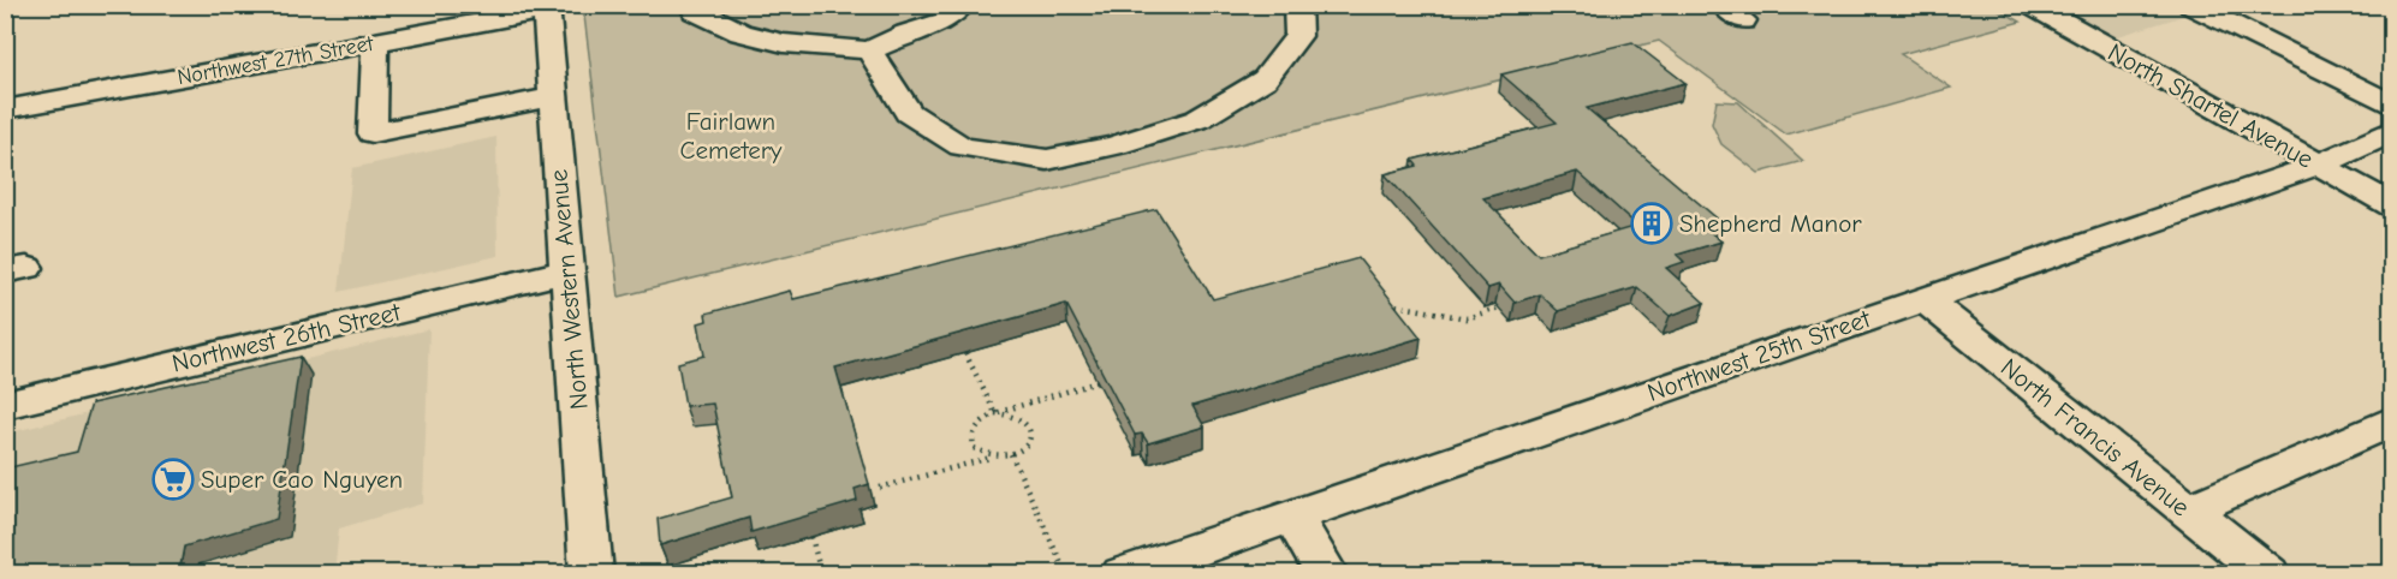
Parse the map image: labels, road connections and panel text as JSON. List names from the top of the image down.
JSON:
{
  "streets": {
    "street": [
      "Northwest 27th Street",
      "North Shartel Avenue",
      "North Western Avenue",
      "Northwest 26th Street",
      "Northwest 25th Street",
      "North Francis Avenue"
    ]
  },
  "crossings": [
    ["Northwest 27th Street", "North Western Avenue"],
    ["North Shartel Avenue", "Northwest 25th Street"],
    ["North Western Avenue", "Northwest 26th Street"],
    ["Northwest 25th Street", "North Francis Avenue"]
  ],
  "parks": ["Fairlawn Cemetery"],
  "places": {
    "building": ["Shepherd Manor"],
    "supermarket": ["Super Cao Nguyen"]
  }
}
